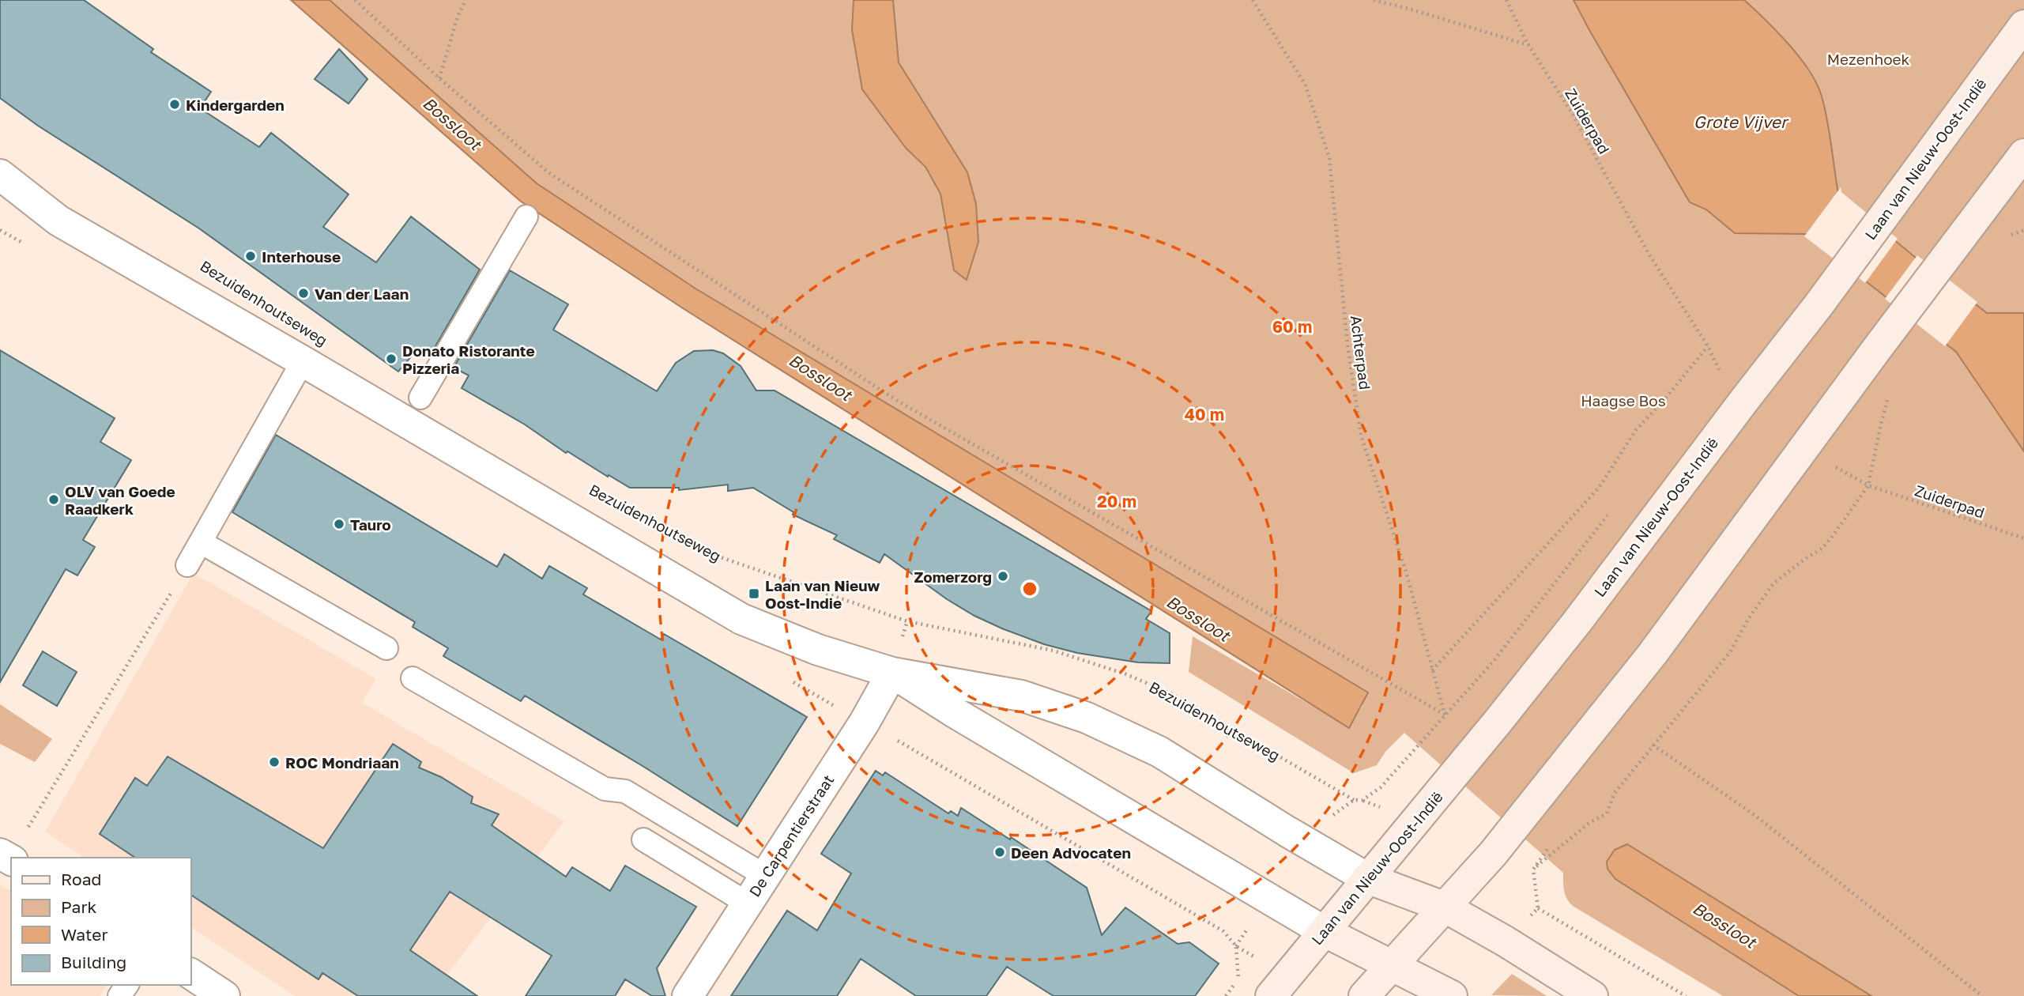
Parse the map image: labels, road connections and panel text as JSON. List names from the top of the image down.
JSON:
{
  "streets": {
    "main road": ["Laan van Nieuw-Oost-Indië", "Bezuidenhoutseweg"],
    "street": ["De Carpentierstraat"],
    "path": ["Zuiderpad", "Achterpad"]
  },
  "crossings": [
    ["Zuiderpad", "Achterpad"],
    ["Laan van Nieuw-Oost-Indië", "Bezuidenhoutseweg"],
    ["Bezuidenhoutseweg", "Achterpad"],
    ["Bezuidenhoutseweg", "De Carpentierstraat"]
  ],
  "water": ["Grote Vijver", "Bossloot"],
  "parks": ["Mezenhoek", "Haagse Bos"],
  "places": {
    "other": [
      "Kindergarden",
      "Interhouse",
      "Van der Laan",
      "Donato Ristorante Pizzeria",
      "OLV van Goede Raadkerk",
      "Tauro",
      "Zomerzorg",
      "ROC Mondriaan",
      "Deen Advocaten"
    ],
    "transit": ["Laan van Nieuw Oost-Indie"]
  },
  "legend": [
    "Road",
    "Park",
    "Water",
    "Building"
  ],
  "rings": ["60 m", "40 m", "20 m"]
}
